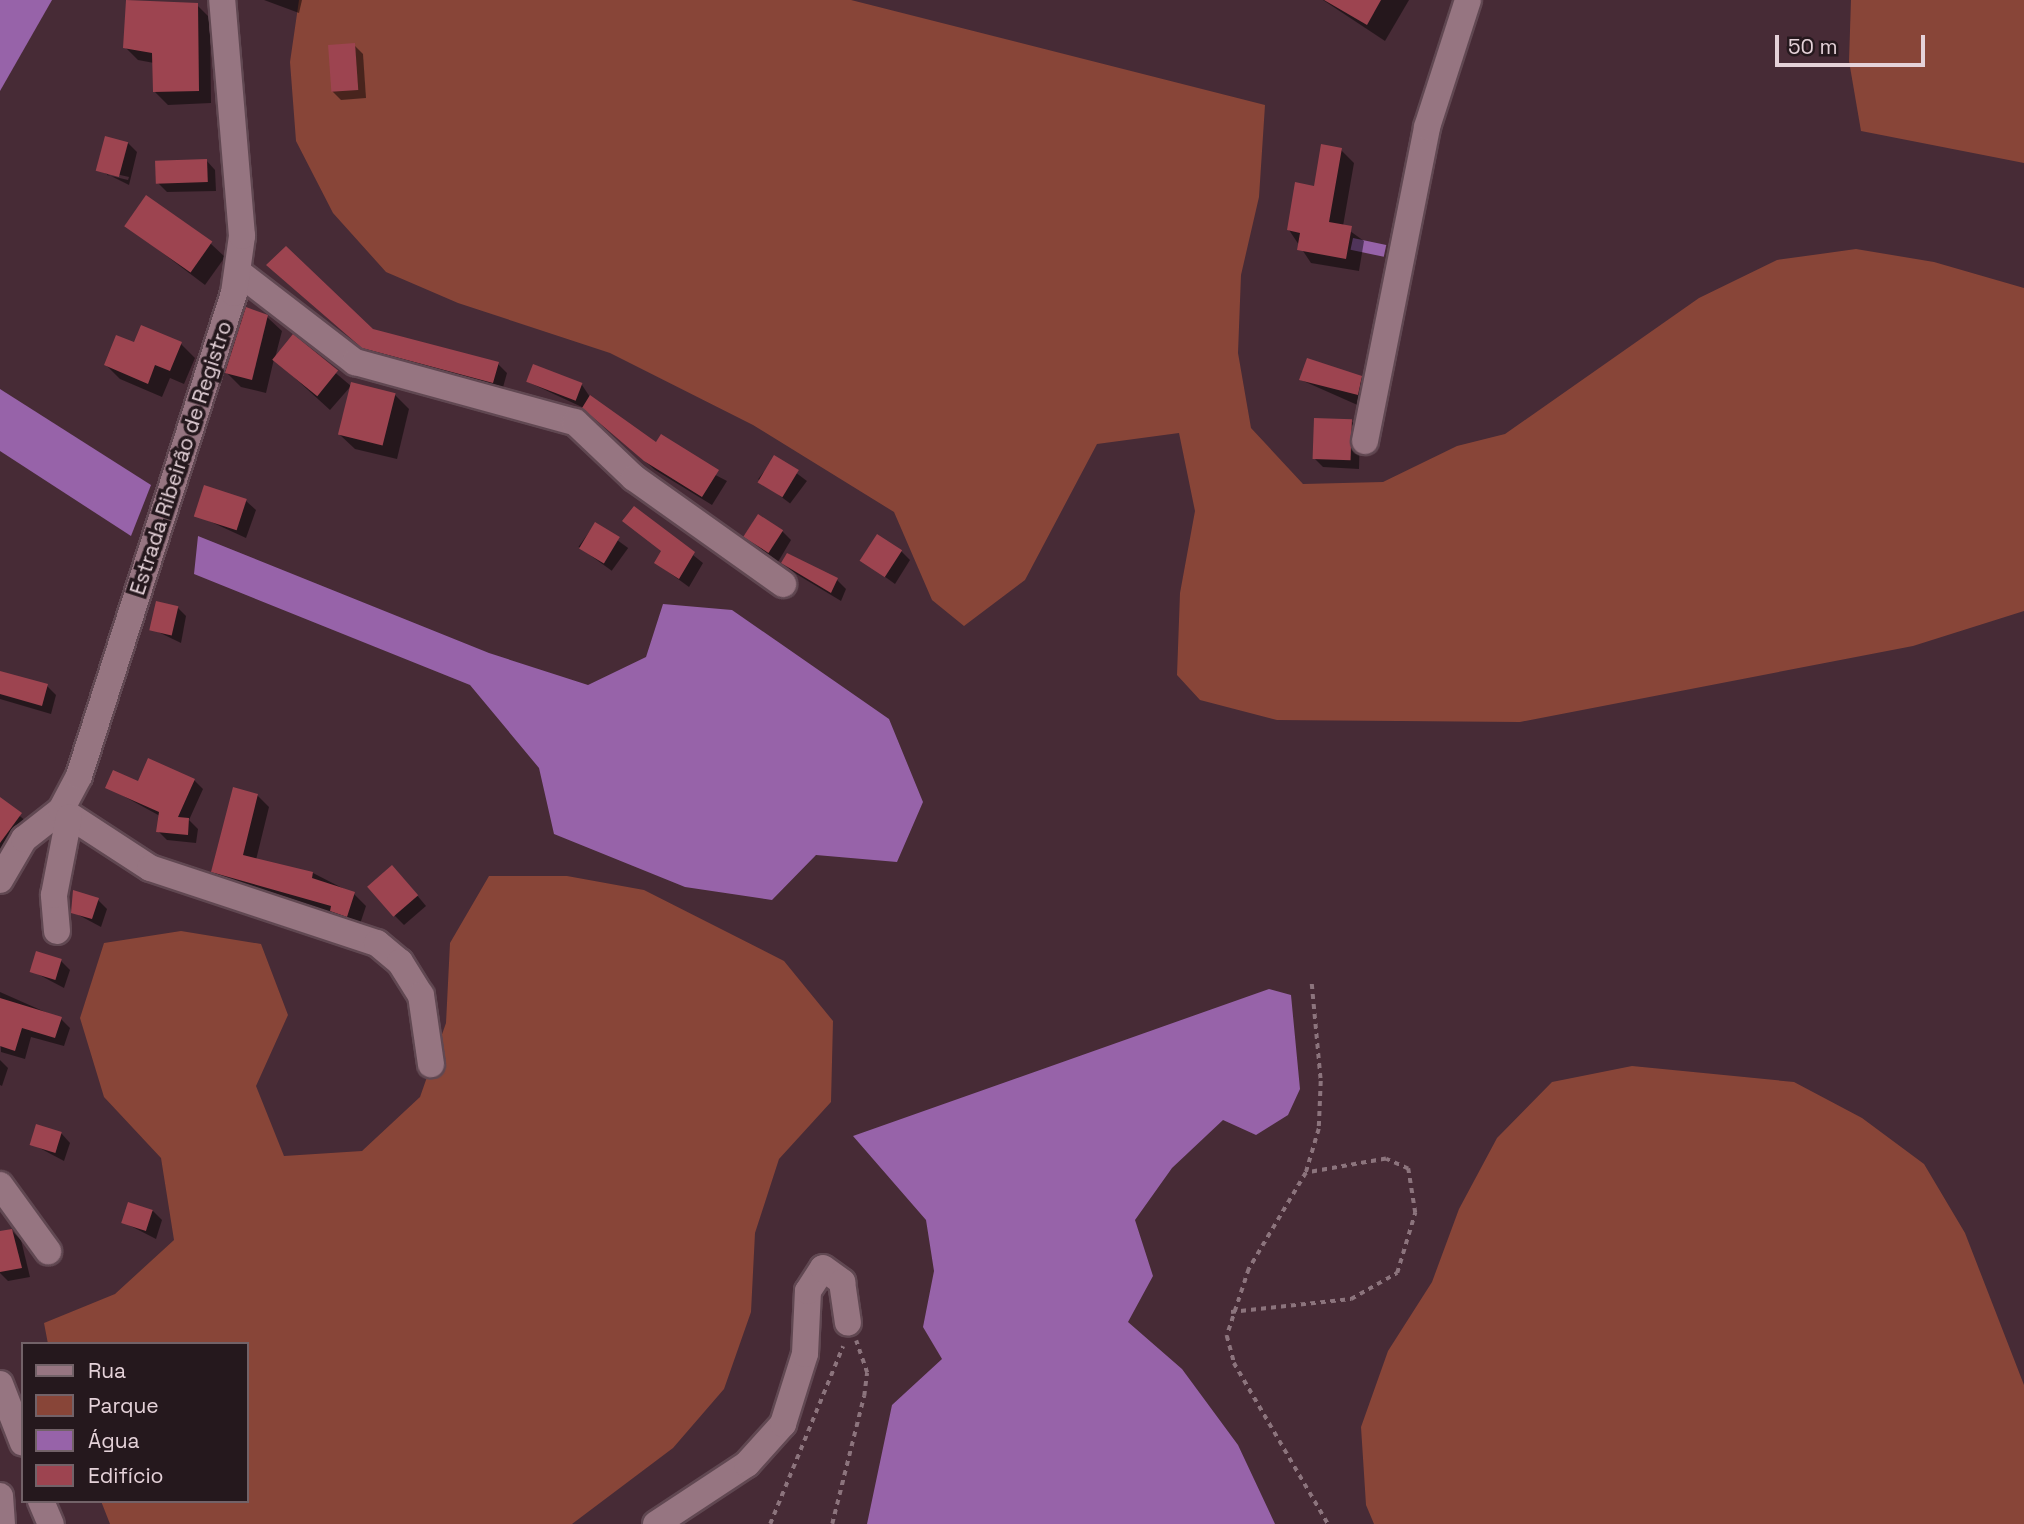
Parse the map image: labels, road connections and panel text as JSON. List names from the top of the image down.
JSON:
{
  "streets": {
    "street": ["Estrada Ribeirão de Registro"]
  },
  "legend": [
    "Rua",
    "Parque",
    "Água",
    "Edifício"
  ],
  "scale_bar": "50 m"
}
